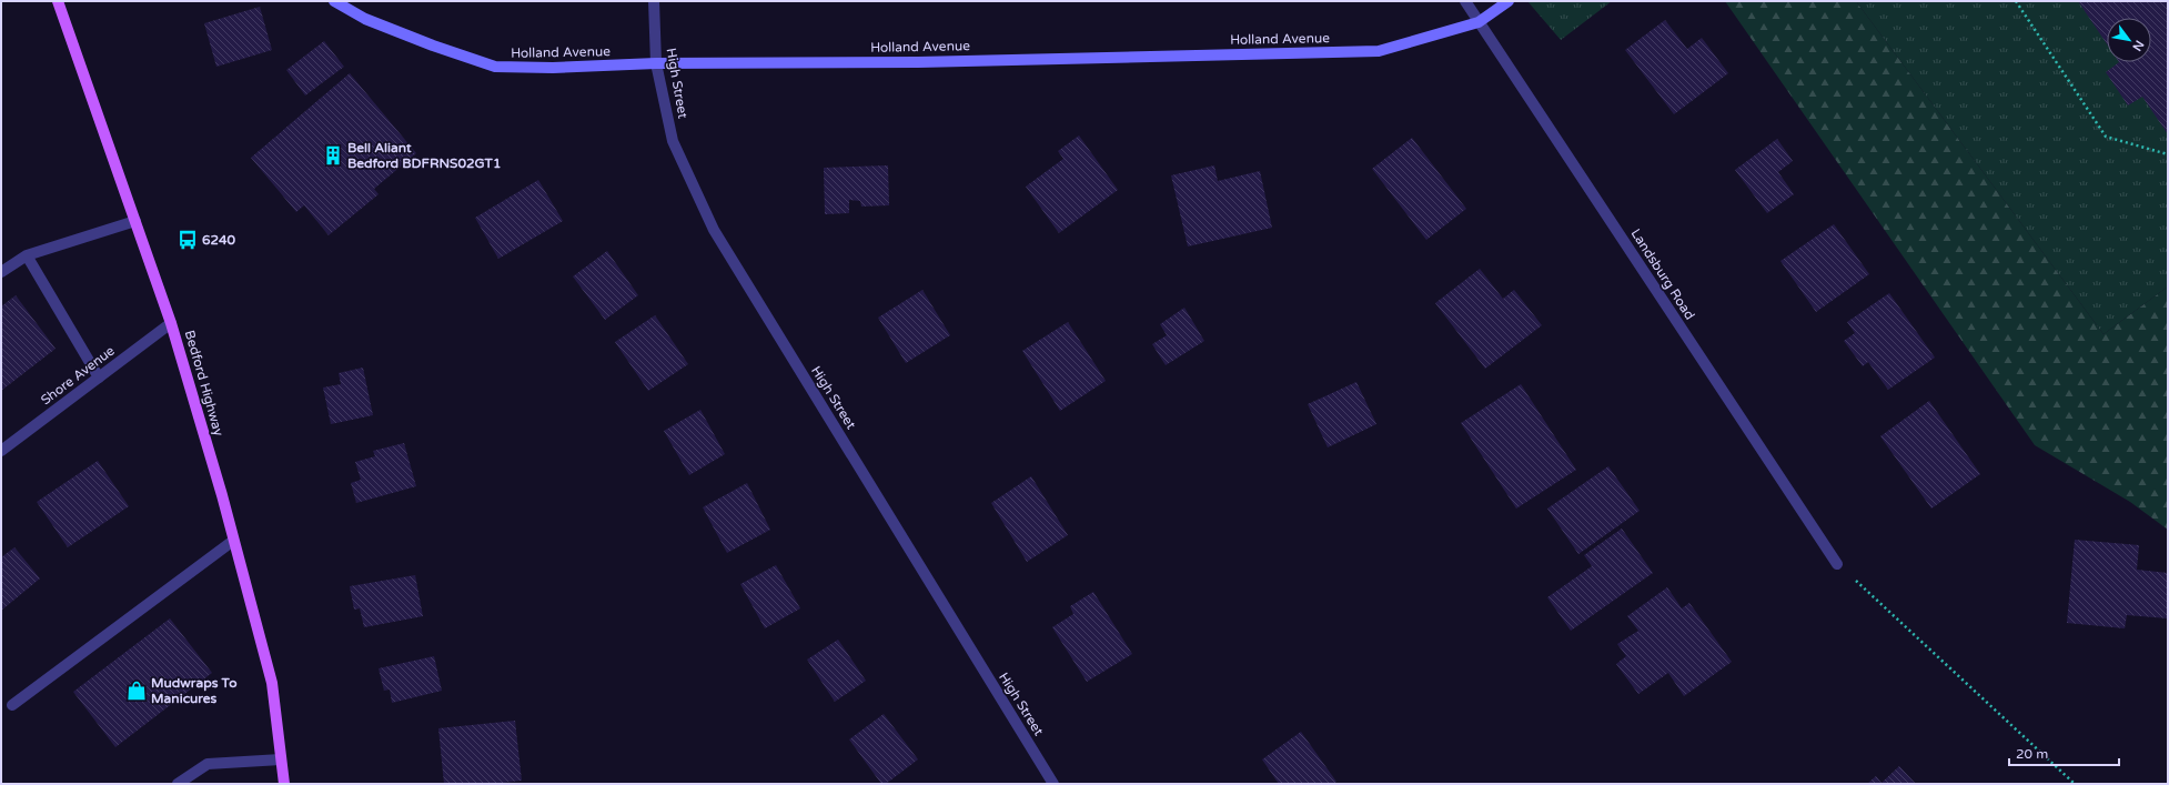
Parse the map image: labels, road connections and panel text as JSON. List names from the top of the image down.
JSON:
{
  "streets": {
    "main road": ["Bedford Highway"],
    "street": [
      "Holland Avenue",
      "High Street",
      "Landsburg Road",
      "Shore Avenue"
    ]
  },
  "crossings": [
    ["Holland Avenue", "High Street"],
    ["Holland Avenue", "Landsburg Road"],
    ["Shore Avenue", "Bedford Highway"]
  ],
  "places": {
    "building": ["Bell Aliant Bedford BDFRNS02GT1"],
    "bus stop": ["6240"],
    "shop": ["Mudwraps To Manicures"]
  },
  "scale_bar": "20 m",
  "north": "bottom right"
}
